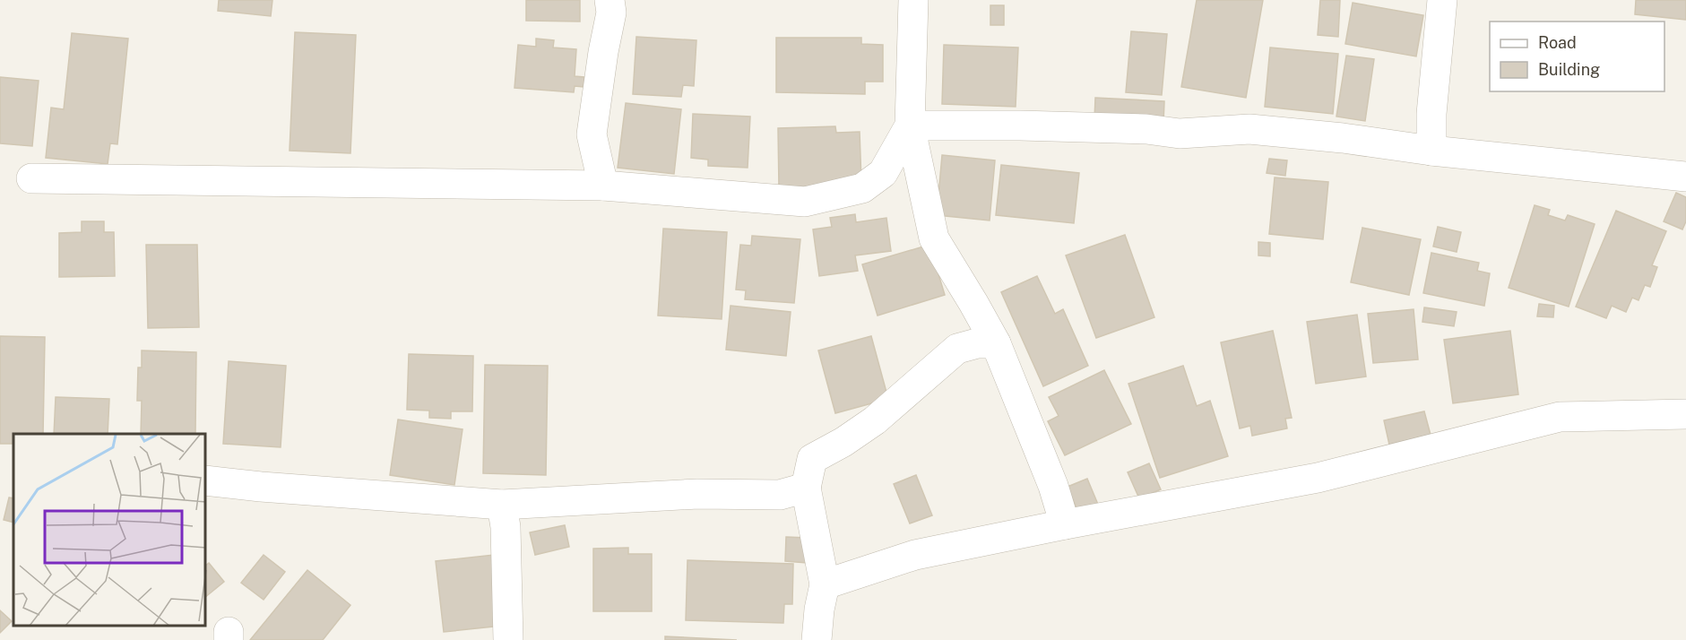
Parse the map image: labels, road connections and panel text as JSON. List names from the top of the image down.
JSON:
{
  "legend": ["Road", "Building"]
}
